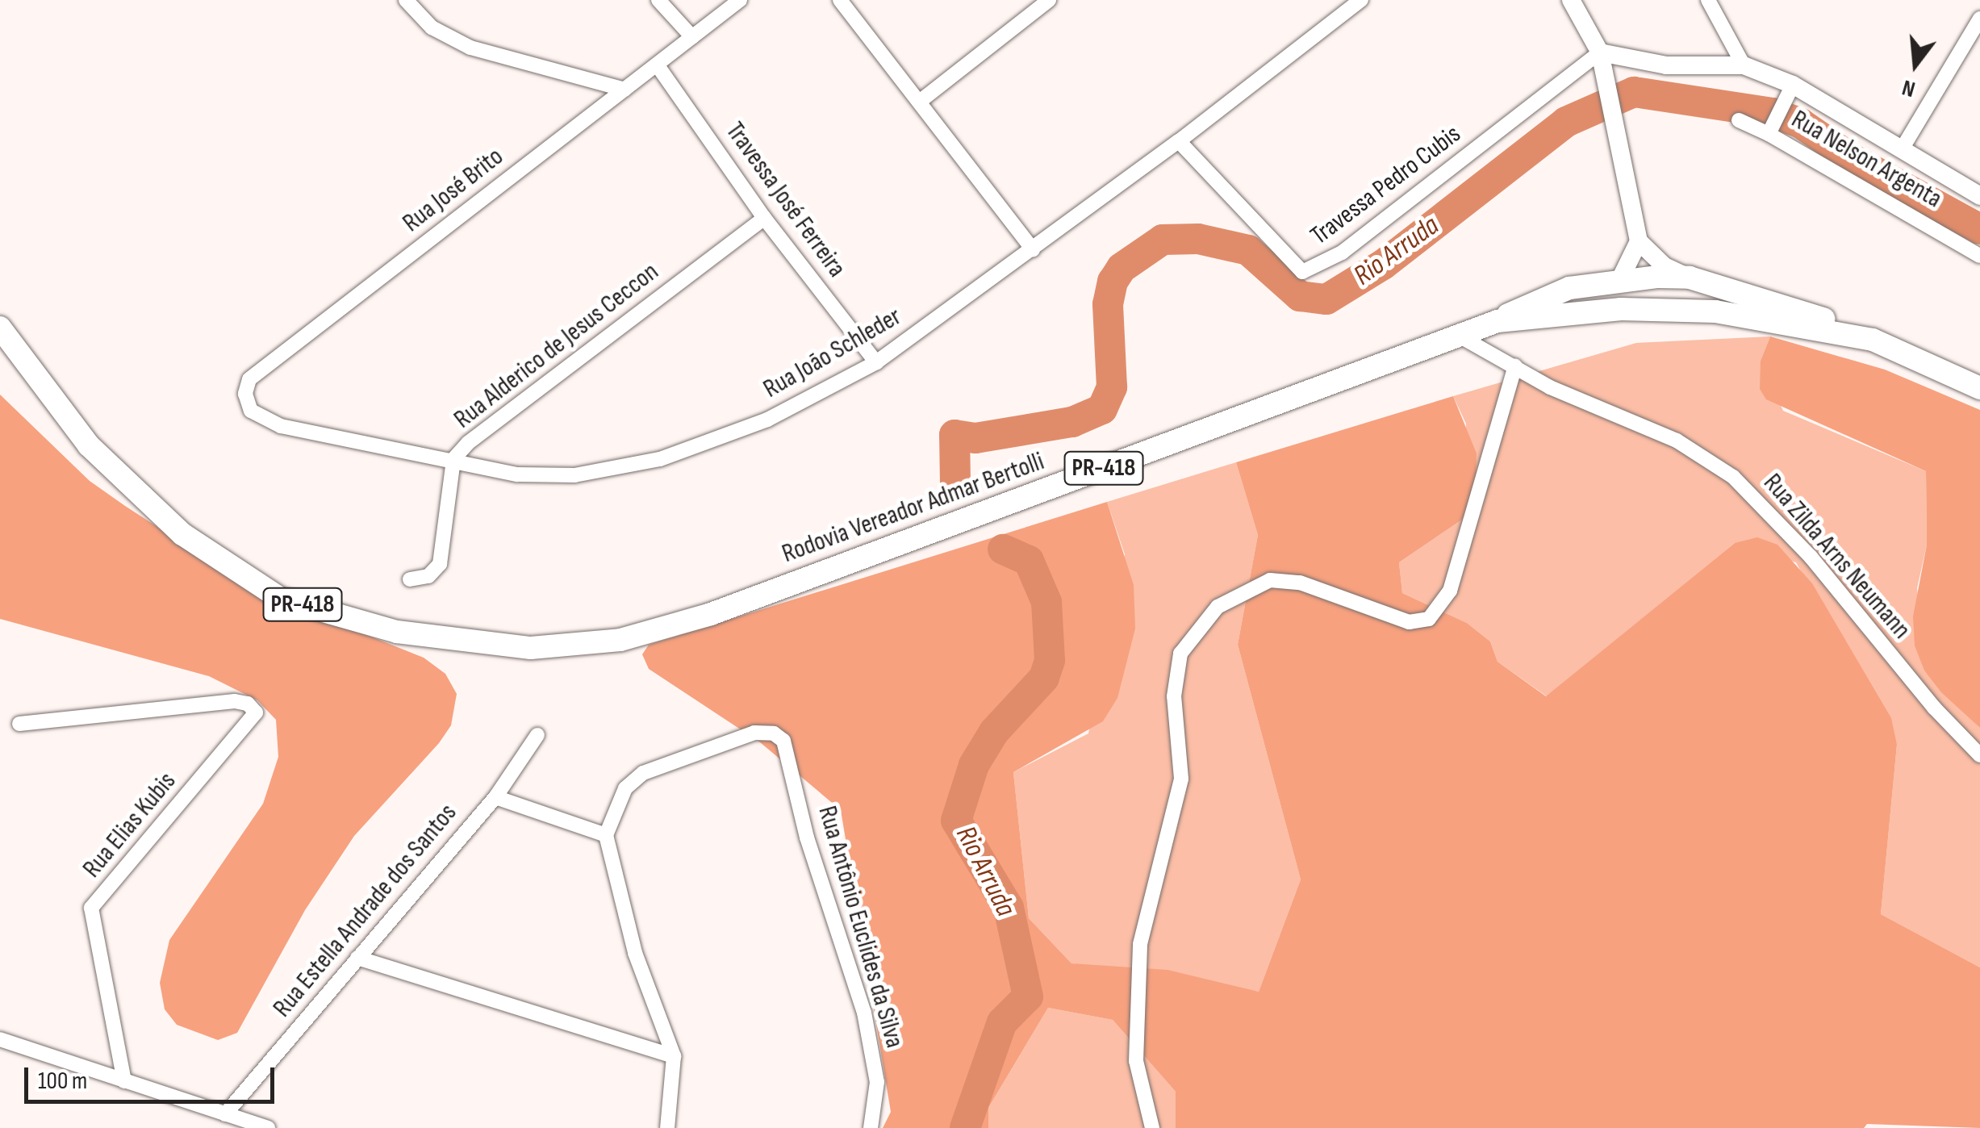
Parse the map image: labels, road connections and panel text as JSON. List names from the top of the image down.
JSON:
{
  "streets": {
    "highway": ["PR-418", "Rodovia Vereador Admar Bertolli"],
    "main road": ["Rua Nelson Argenta"],
    "street": [
      "Travessa Pedro Cubis",
      "Rua José Brito",
      "Travessa José Ferreira",
      "Rua Alderico de Jesus Ceccon",
      "Rua João Schleder",
      "Rua Zilda Arns Neumann",
      "Rua Elias Kubis",
      "Rua Estella Andrade dos Santos",
      "Rua Antônio Euclides da Silva"
    ]
  },
  "crossings": [
    ["Rua Nelson Argenta", "Travessa Pedro Cubis"],
    ["Travessa Pedro Cubis", "Rua João Schleder"],
    ["Rua José Brito", "Travessa José Ferreira"],
    ["Rua José Brito", "Rua João Schleder"],
    ["Travessa José Ferreira", "Rua Alderico de Jesus Ceccon"],
    ["Travessa José Ferreira", "Rua João Schleder"],
    ["Rua Alderico de Jesus Ceccon", "Rua João Schleder"],
    ["Rodovia Vereador Admar Bertolli", "Rua Zilda Arns Neumann"]
  ],
  "water": ["Rio Arruda"],
  "scale_bar": "100 m",
  "north": "bottom"
}
